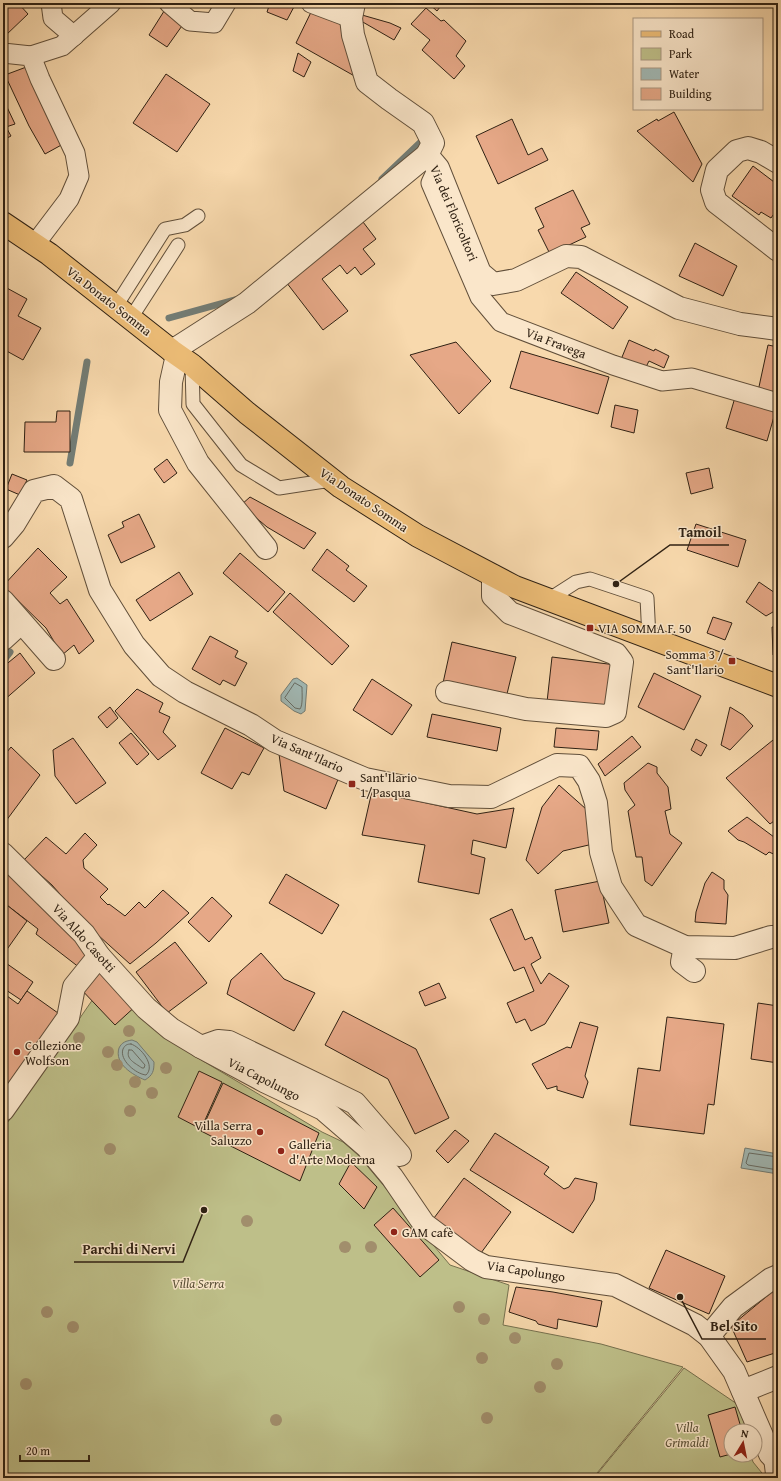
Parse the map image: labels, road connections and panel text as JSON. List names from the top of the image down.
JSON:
{
  "streets": {
    "main road": ["Via Donato Somma"],
    "street": [
      "Via dei Floricoltori",
      "Via Fravega",
      "Via Sant'Ilario",
      "Via Aldo Casotti",
      "Via Capolungo"
    ]
  },
  "crossings": [
    ["Via dei Floricoltori", "Via Donato Somma"],
    ["Via dei Floricoltori", "Via Fravega"],
    ["Via Aldo Casotti", "Via Capolungo"]
  ],
  "parks": ["Villa Serra", "Villa Grimaldi"],
  "places": {
    "other": [
      "Tamoil",
      "Collezione Wolfson",
      "Villa Serra Saluzzo",
      "Galleria d'Arte Moderna",
      "Parchi di Nervi",
      "GAM cafè",
      "Bel Sito"
    ],
    "transit": ["VIA SOMMA F. 50", "Somma 3 / Sant'Ilario", "Sant'Ilario 1/Pasqua"]
  },
  "legend": [
    "Road",
    "Park",
    "Water",
    "Building"
  ],
  "scale_bar": "20 m",
  "north": "top"
}
